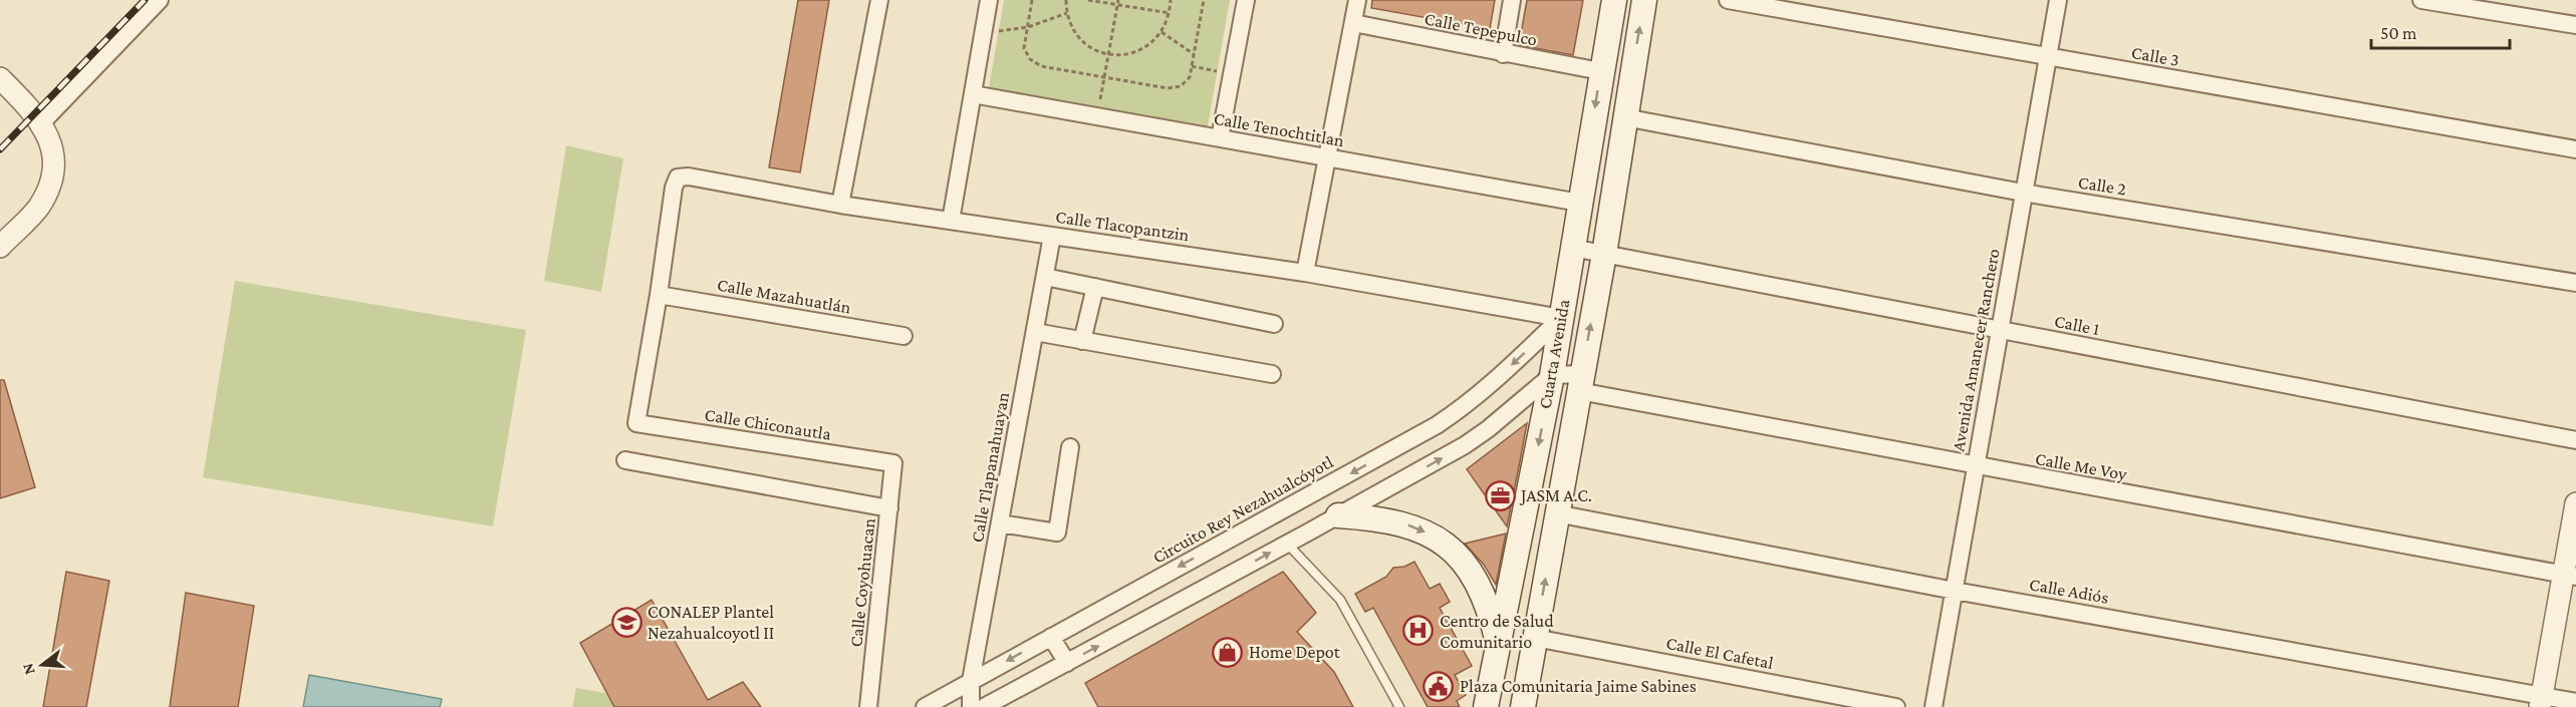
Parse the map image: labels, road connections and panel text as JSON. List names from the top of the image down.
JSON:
{
  "streets": {
    "main road": ["Cuarta Avenida"],
    "street": [
      "Calle Tepepulco",
      "Calle 3",
      "Calle Tenochtitlan",
      "Calle 2",
      "Calle Tlacopantzin",
      "Calle Mazahuatlán",
      "Calle 1",
      "Avenida Amanecer Ranchero",
      "Calle Chiconautla",
      "Calle Me Voy",
      "Calle Tlapanahuayan",
      "Circuito Rey Nezahualcóyotl",
      "Calle Coyohuacan",
      "Calle Adiós",
      "Calle El Cafetal"
    ]
  },
  "crossings": [
    ["Calle Tepepulco", "Cuarta Avenida"],
    ["Calle 3", "Avenida Amanecer Ranchero"],
    ["Calle Tenochtitlan", "Cuarta Avenida"],
    ["Calle 2", "Avenida Amanecer Ranchero"],
    ["Calle 2", "Cuarta Avenida"],
    ["Calle Tlacopantzin", "Calle Mazahuatlán"],
    ["Calle Tlacopantzin", "Cuarta Avenida"],
    ["Calle Tlacopantzin", "Calle Chiconautla"],
    ["Calle Tlacopantzin", "Calle Tlapanahuayan"],
    ["Calle Tlacopantzin", "Circuito Rey Nezahualcóyotl"],
    ["Calle Mazahuatlán", "Calle Chiconautla"],
    ["Calle 1", "Avenida Amanecer Ranchero"],
    ["Calle 1", "Cuarta Avenida"],
    ["Avenida Amanecer Ranchero", "Calle Me Voy"],
    ["Avenida Amanecer Ranchero", "Calle Adiós"],
    ["Cuarta Avenida", "Calle Me Voy"],
    ["Cuarta Avenida", "Circuito Rey Nezahualcóyotl"],
    ["Cuarta Avenida", "Calle Adiós"],
    ["Cuarta Avenida", "Calle El Cafetal"],
    ["Calle Chiconautla", "Calle Coyohuacan"],
    ["Calle Tlapanahuayan", "Circuito Rey Nezahualcóyotl"]
  ],
  "places": {
    "office": ["JASM A.C."],
    "school or university": ["CONALEP Plantel Nezahualcoyotl II"],
    "hospital": ["Centro de Salud Comunitario"],
    "shop": ["Home Depot"],
    "public building": ["Plaza Comunitaria Jaime Sabines"]
  },
  "scale_bar": "50 m",
  "north": "left"
}
